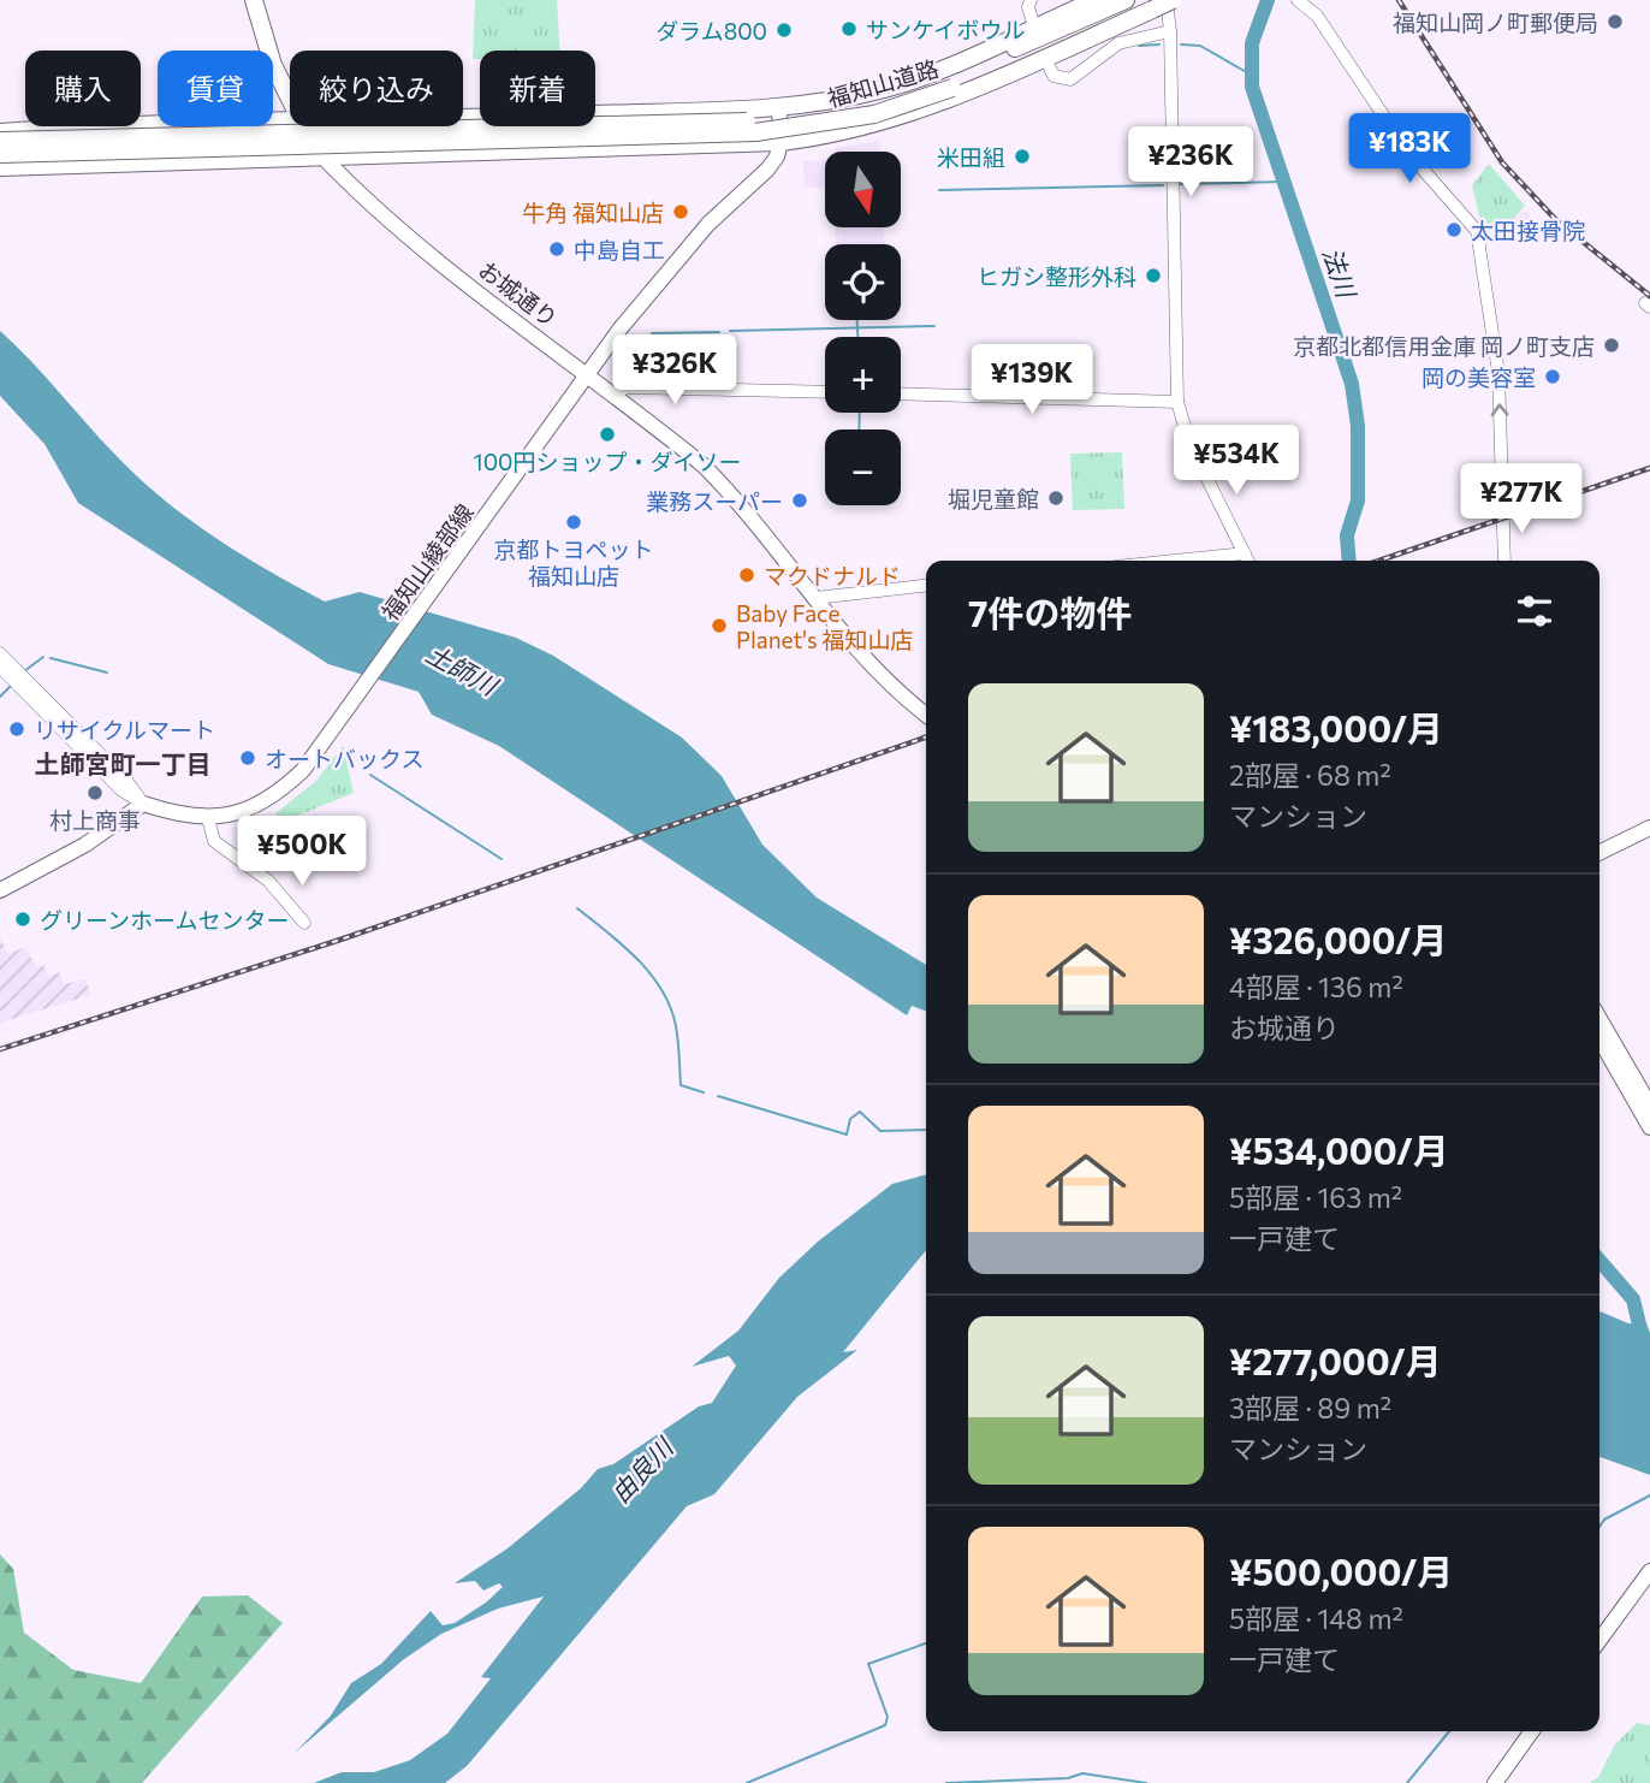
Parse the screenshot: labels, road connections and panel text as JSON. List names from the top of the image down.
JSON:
{
  "streets": {
    "highway": ["福知山道路"],
    "main road": ["お城通り", "福知山綾部線"]
  },
  "crossings": [
    ["お城通り", "福知山綾部線"]
  ],
  "districts": ["土師宮町一丁目"],
  "water": ["法川", "土師川", "由良川"],
  "places": [
    "福知山岡ノ町郵便局",
    "サンケイボウル",
    "ダラム800",
    "米田組",
    "牛角 福知山店",
    "太田接骨院",
    "中島自工",
    "ヒガシ整形外科",
    "京都北都信用金庫 岡ノ町支店",
    "岡の美容室",
    "100円ショップ・ダイソー",
    "堀児童館",
    "業務スーパー",
    "京都トヨペット 福知山店",
    "マクドナルド",
    "Baby Face Planet's 福知山店",
    "リサイクルマート",
    "オートバックス",
    "村上商事",
    "グリーンホームセンター"
  ],
  "north": "bottom",
  "page": {
    "chip": [
      "購入",
      "賃貸",
      "絞り込み",
      "新着"
    ],
    "price": [
      "¥183K",
      "¥236K",
      "¥326K",
      "¥139K",
      "¥534K",
      "¥277K",
      "¥500K"
    ],
    "map_buttons": ["+", "−"],
    "heading": "7件の物件",
    "list": [
      {
        "name": "¥183,000/月",
        "note": "2部屋 · 68 m² · マンション"
      },
      {
        "name": "¥326,000/月",
        "note": "4部屋 · 136 m² · お城通り"
      },
      {
        "name": "¥534,000/月",
        "note": "5部屋 · 163 m² · 一戸建て"
      },
      {
        "name": "¥277,000/月",
        "note": "3部屋 · 89 m² · マンション"
      },
      {
        "name": "¥500,000/月",
        "note": "5部屋 · 148 m² · 一戸建て"
      }
    ]
  }
}
